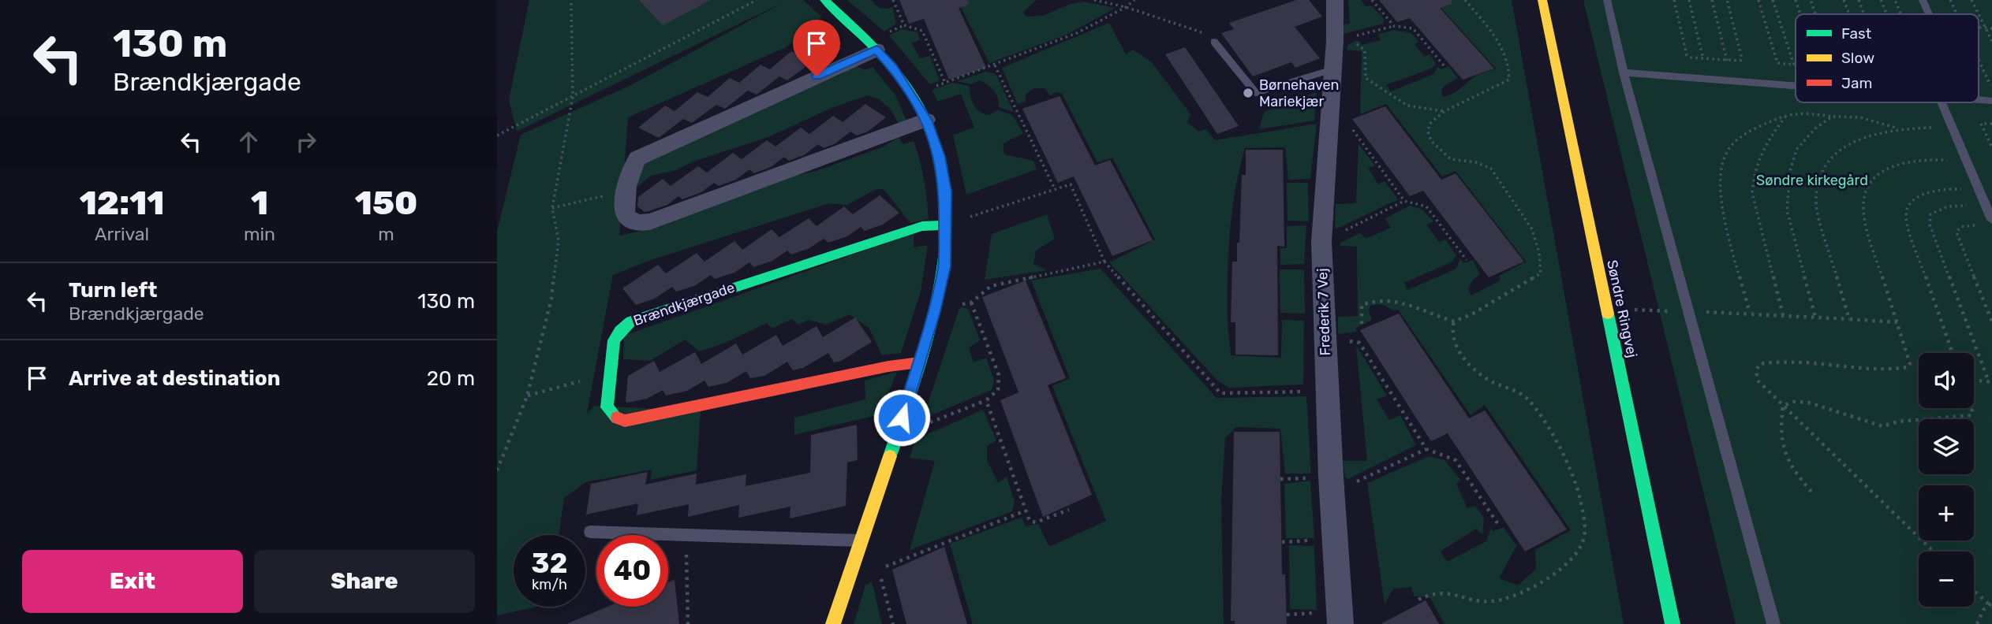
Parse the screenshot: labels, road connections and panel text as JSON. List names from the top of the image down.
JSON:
{
  "streets": {
    "street": ["Brændkjærgade", "Søndre Ringvej", "Frederik 7 Vej"]
  },
  "parks": ["Søndre kirkegård"],
  "places": ["Børnehaven Mariekjær"],
  "legend": ["Fast", "Slow", "Jam"],
  "page": {
    "turn": ["130 m", "Brændkjærgade"],
    "eta": [
      "12:11",
      "Arrival",
      "1",
      "min",
      "150",
      "m"
    ],
    "list": [
      {
        "name": "Turn left",
        "note": "Brændkjærgade",
        "value": "130 m"
      },
      {
        "name": "Arrive at destination",
        "value": "20 m"
      }
    ],
    "map_buttons": ["+", "−"],
    "speed": "32 km/h",
    "limit": "40",
    "buttons": ["Exit", "Share"]
  }
}
